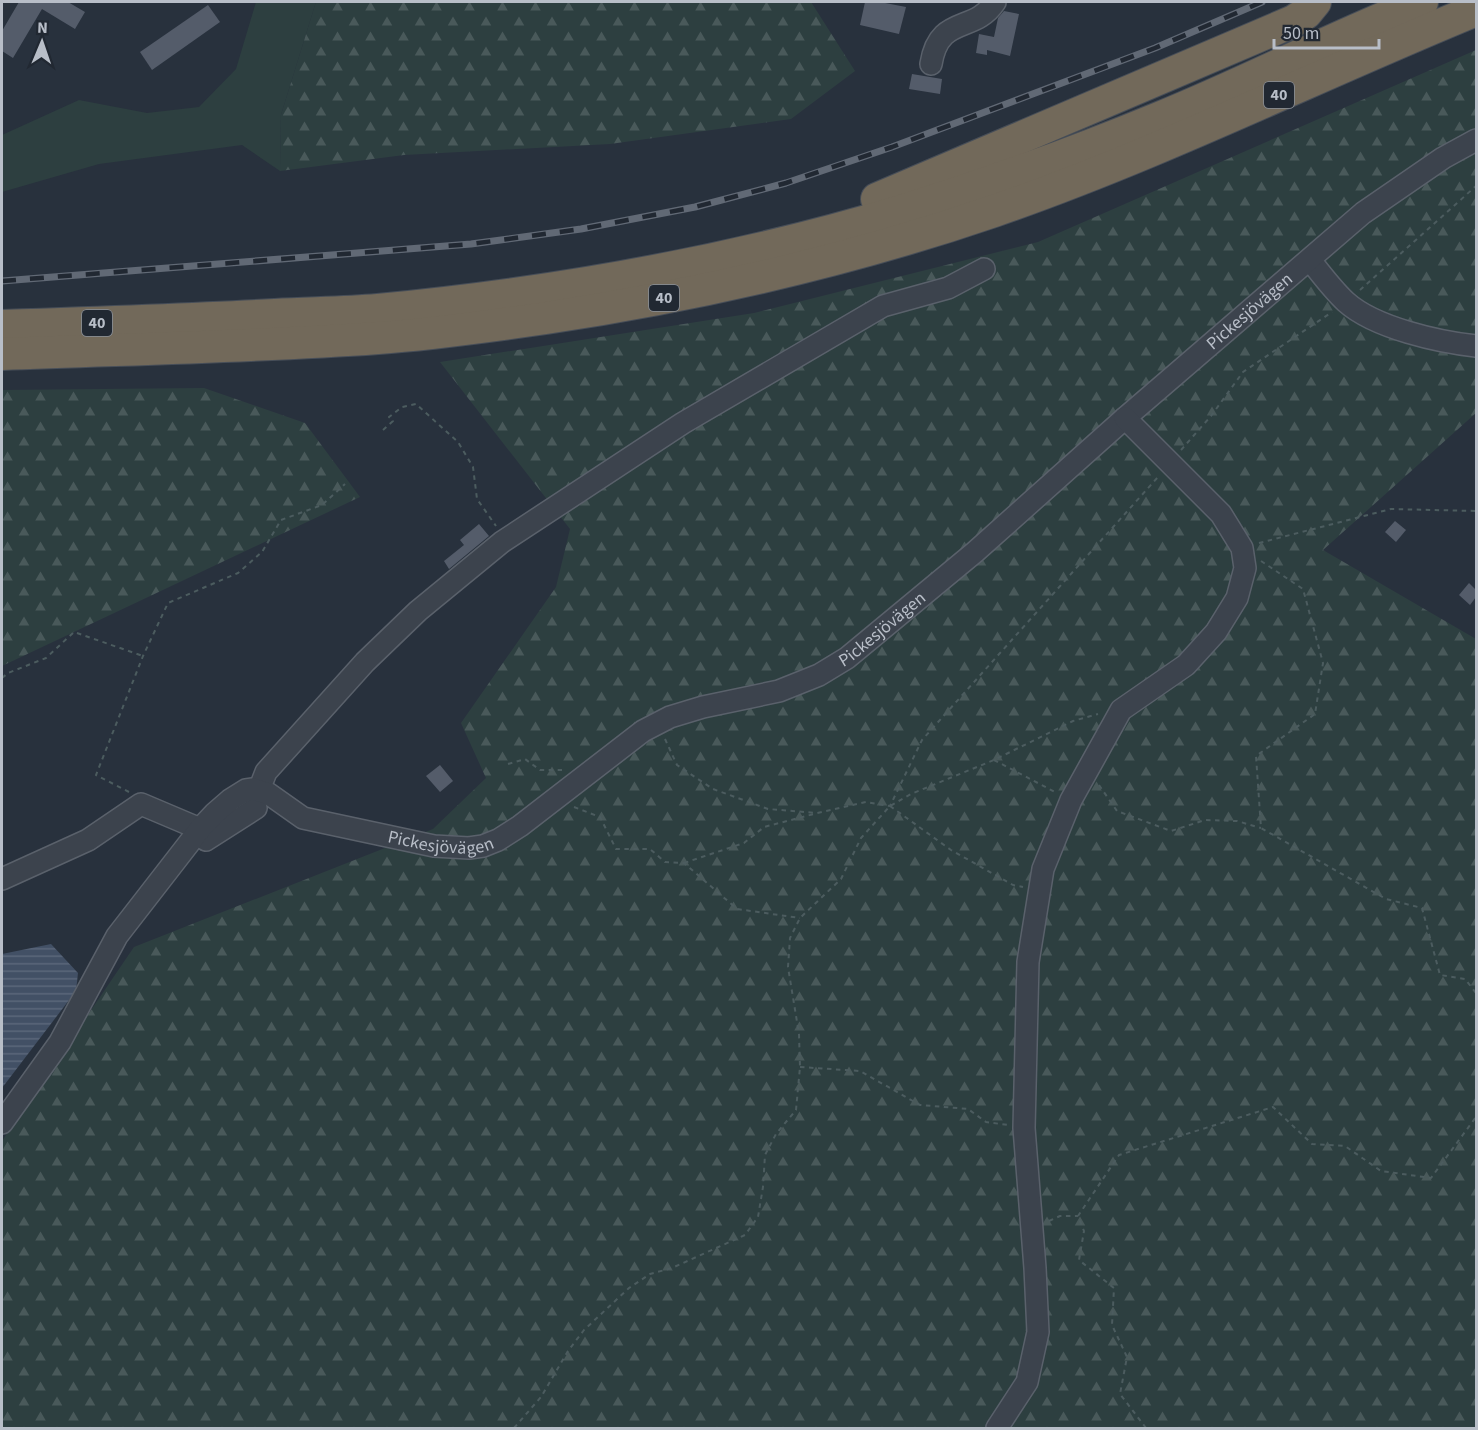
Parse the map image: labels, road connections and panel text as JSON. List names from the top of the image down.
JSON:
{
  "streets": {
    "highway": ["40"],
    "street": ["Pickesjövägen"]
  },
  "scale_bar": "50 m",
  "north": "top"
}
